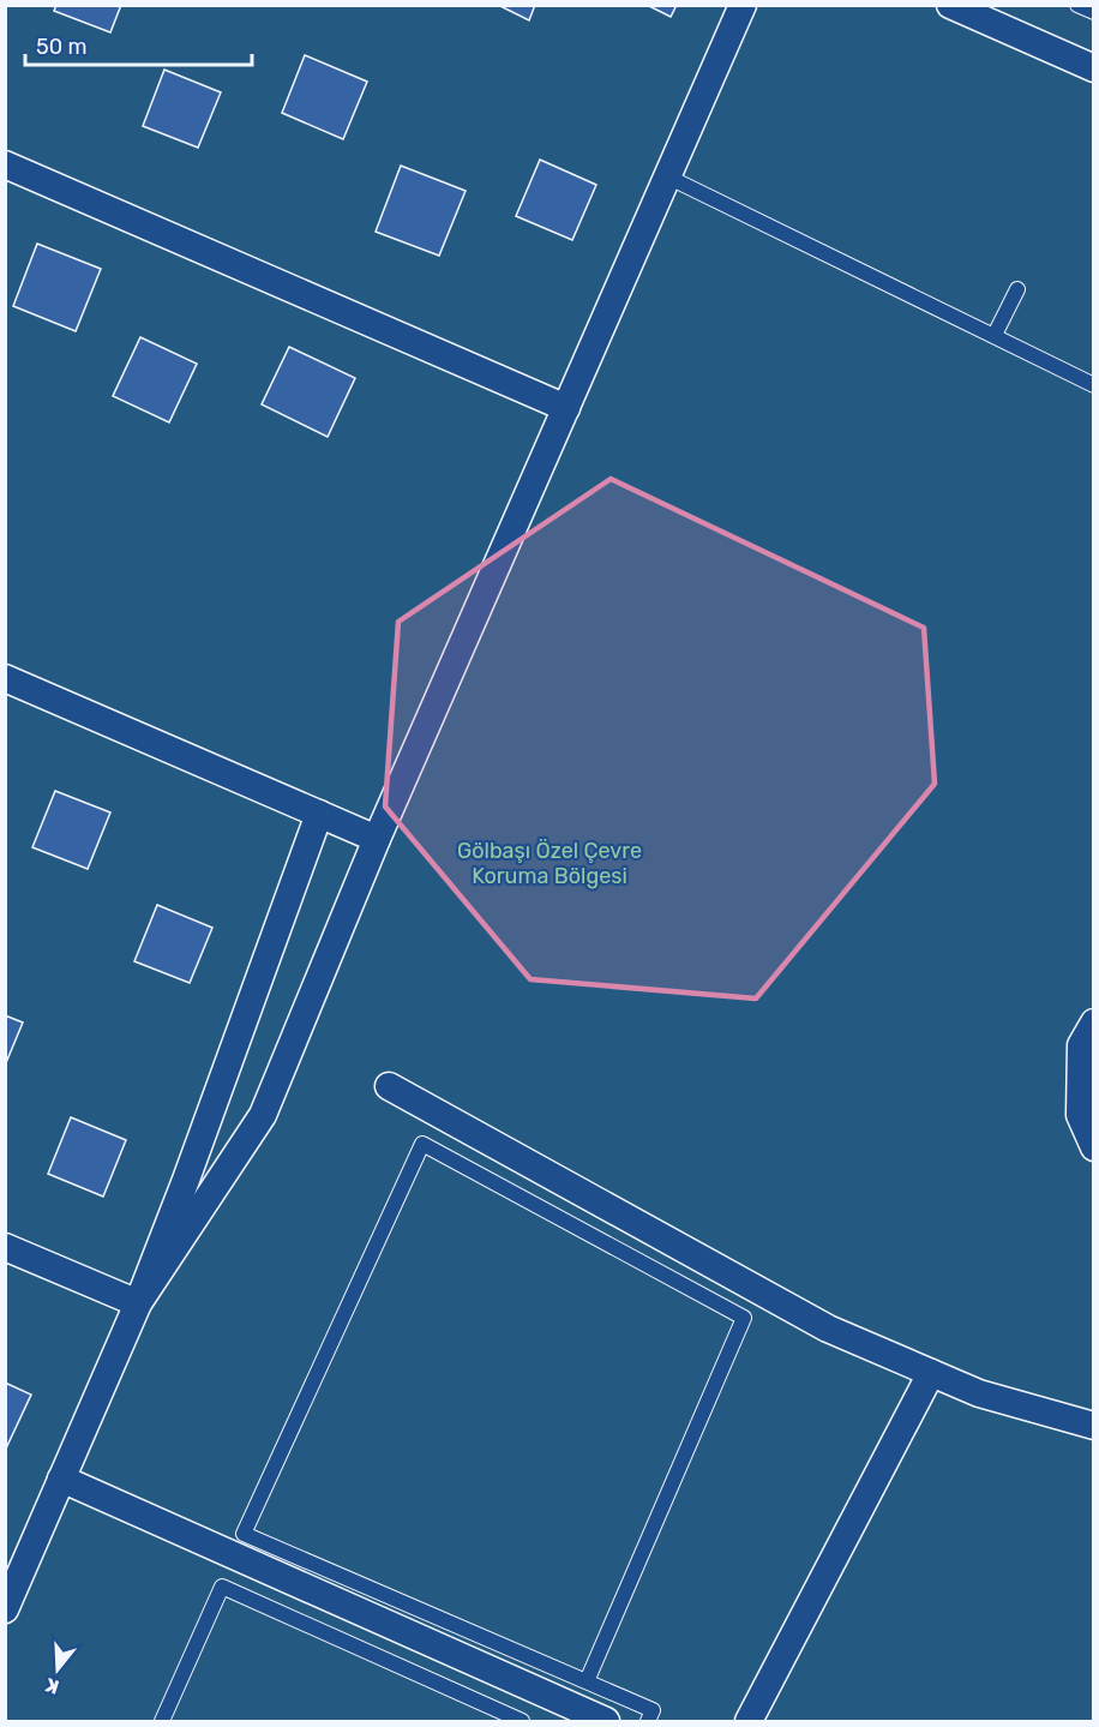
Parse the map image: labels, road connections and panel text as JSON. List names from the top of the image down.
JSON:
{
  "parks": ["Gölbaşı Özel Çevre Koruma Bölgesi"],
  "scale_bar": "50 m",
  "north": "bottom"
}
